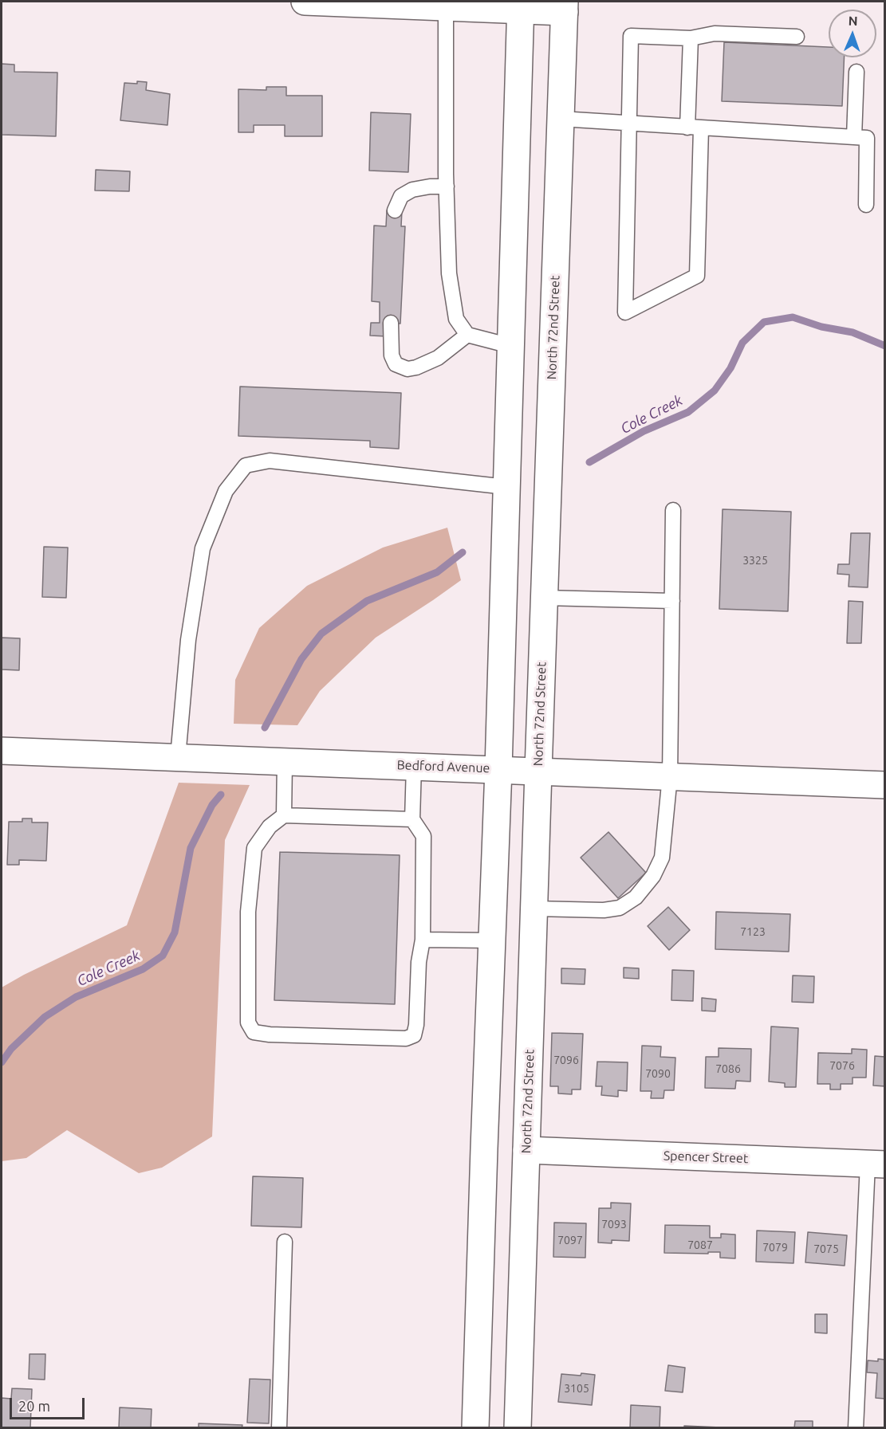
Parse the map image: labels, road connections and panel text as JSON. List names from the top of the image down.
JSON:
{
  "streets": {
    "main road": ["North 72nd Street", "Bedford Avenue", "Spencer Street"]
  },
  "crossings": [
    ["North 72nd Street", "Bedford Avenue"],
    ["North 72nd Street", "Spencer Street"]
  ],
  "water": ["Cole Creek"],
  "house_numbers": [
    "3325",
    "7123",
    "7096",
    "7076",
    "7086",
    "7090",
    "7093",
    "7097",
    "7087",
    "7079",
    "7075",
    "3105"
  ],
  "scale_bar": "20 m",
  "north": "top"
}
